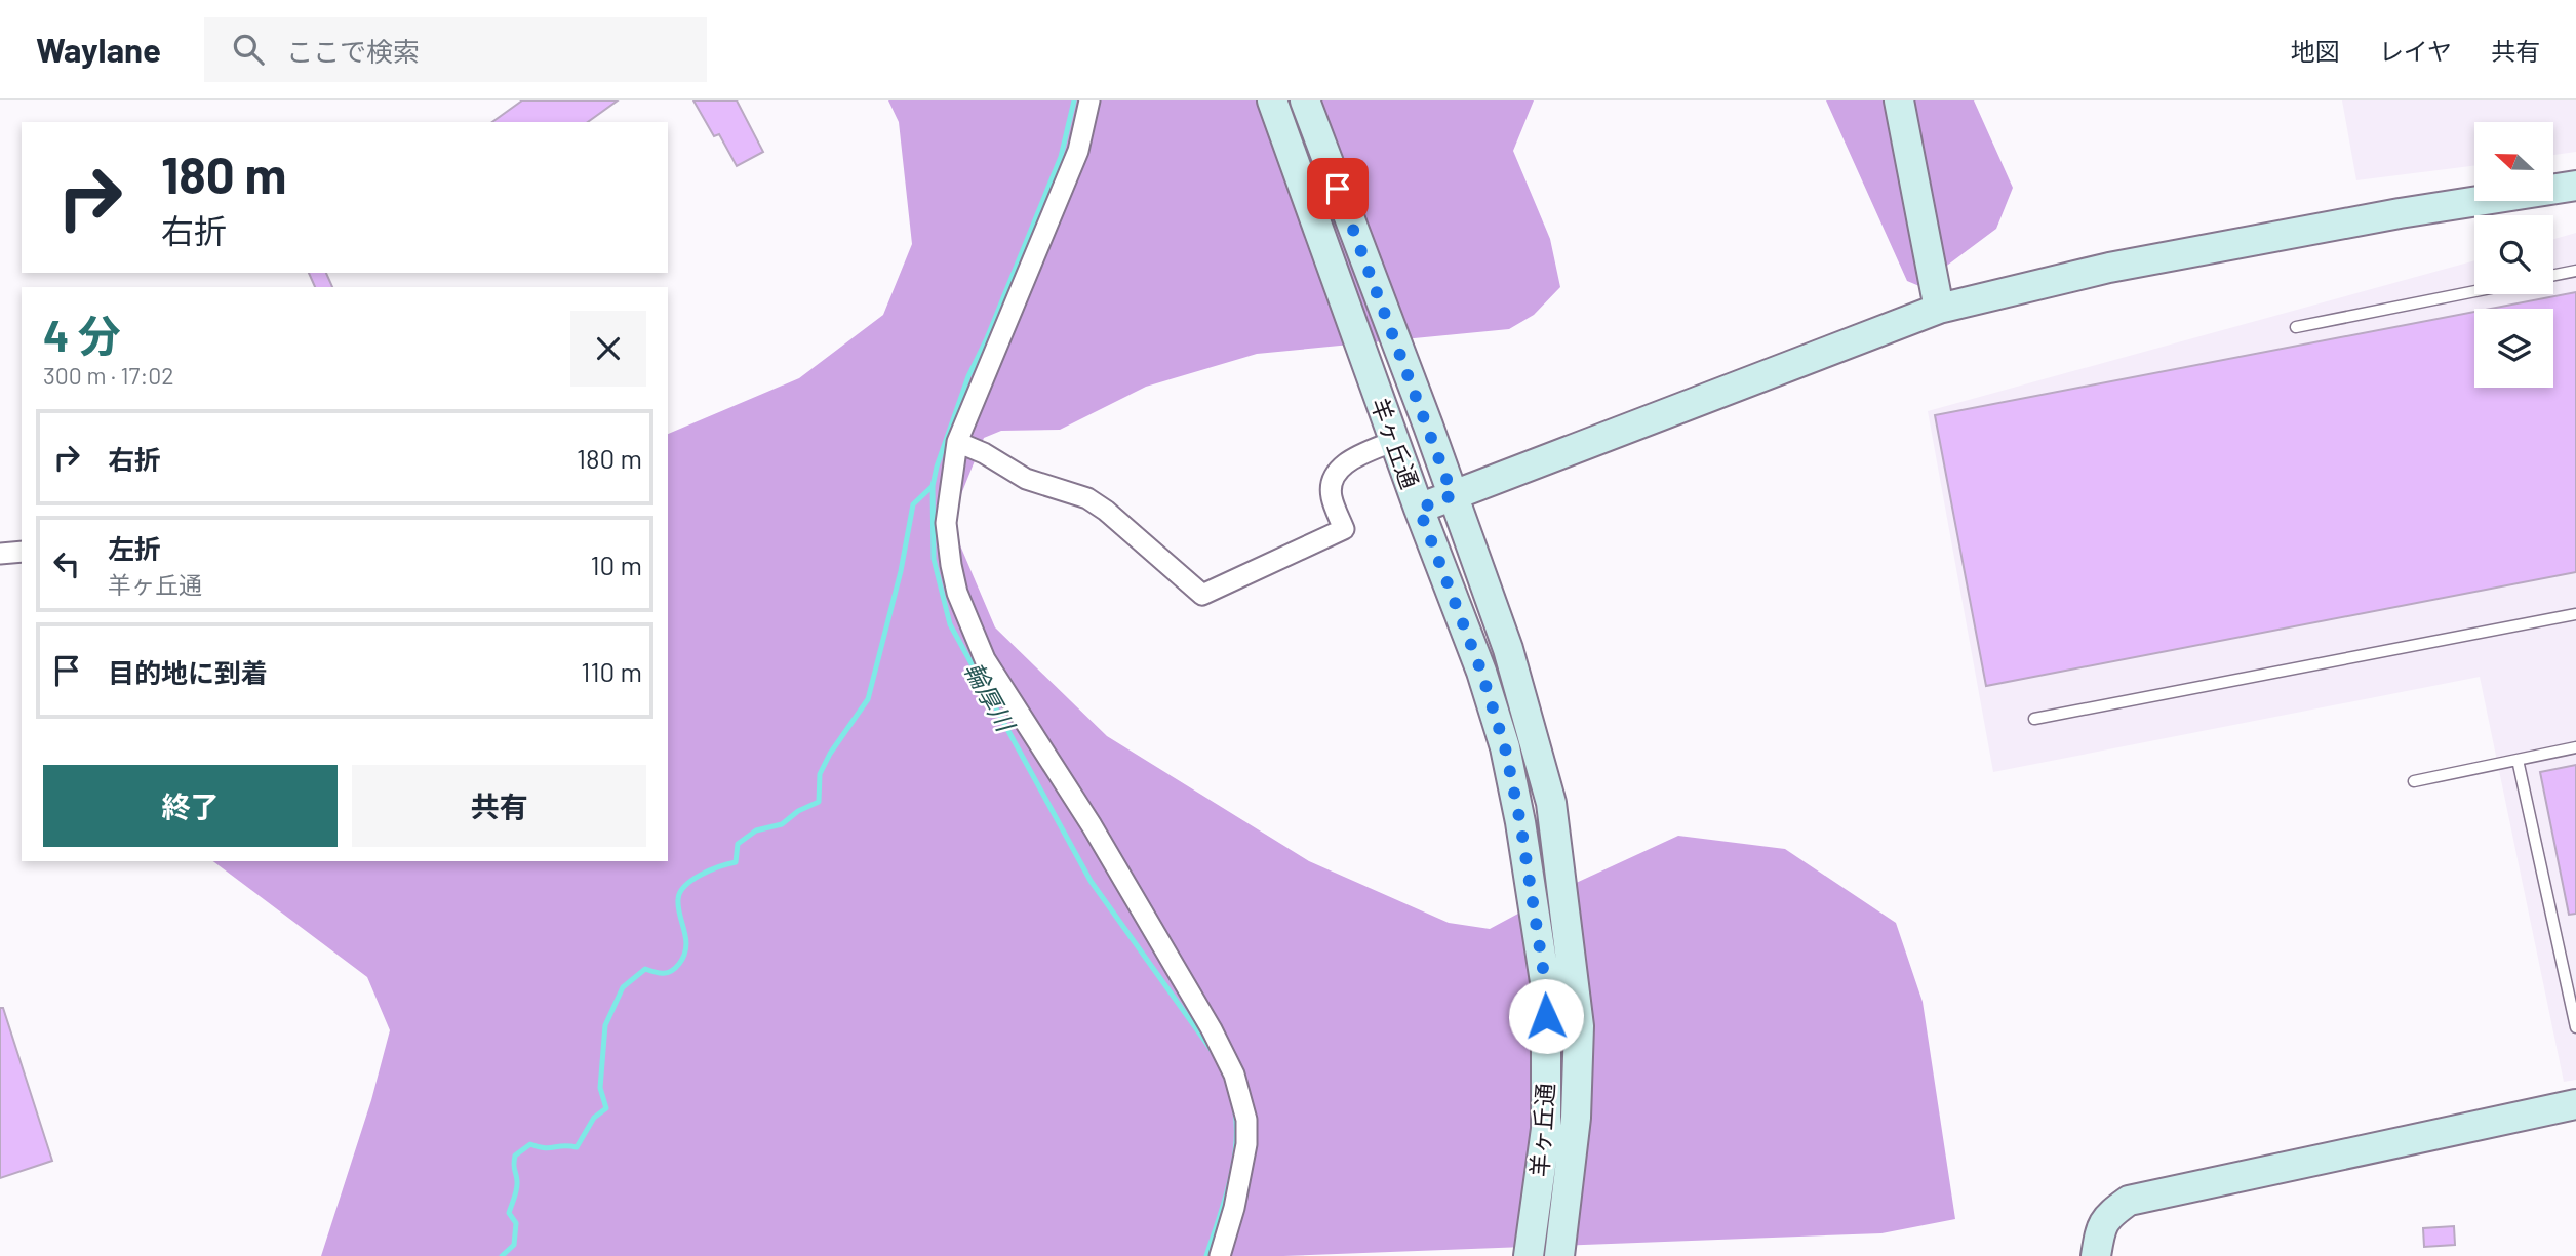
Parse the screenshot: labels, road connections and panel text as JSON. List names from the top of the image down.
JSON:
{
  "streets": {
    "main road": ["羊ヶ丘通"]
  },
  "water": ["輪厚川"],
  "north": "left",
  "page": {
    "header": "Waylane",
    "search": "ここで検索",
    "nav": ["地図", "レイヤ", "共有"],
    "turn": ["180 m", "右折"],
    "heading": ["4 分", "300 m · 17:02"],
    "list": [
      {
        "name": "右折",
        "value": "180 m"
      },
      {
        "name": "左折",
        "note": "羊ヶ丘通",
        "value": "10 m"
      },
      {
        "name": "目的地に到着",
        "value": "110 m"
      }
    ],
    "buttons": ["終了", "共有"]
  }
}
